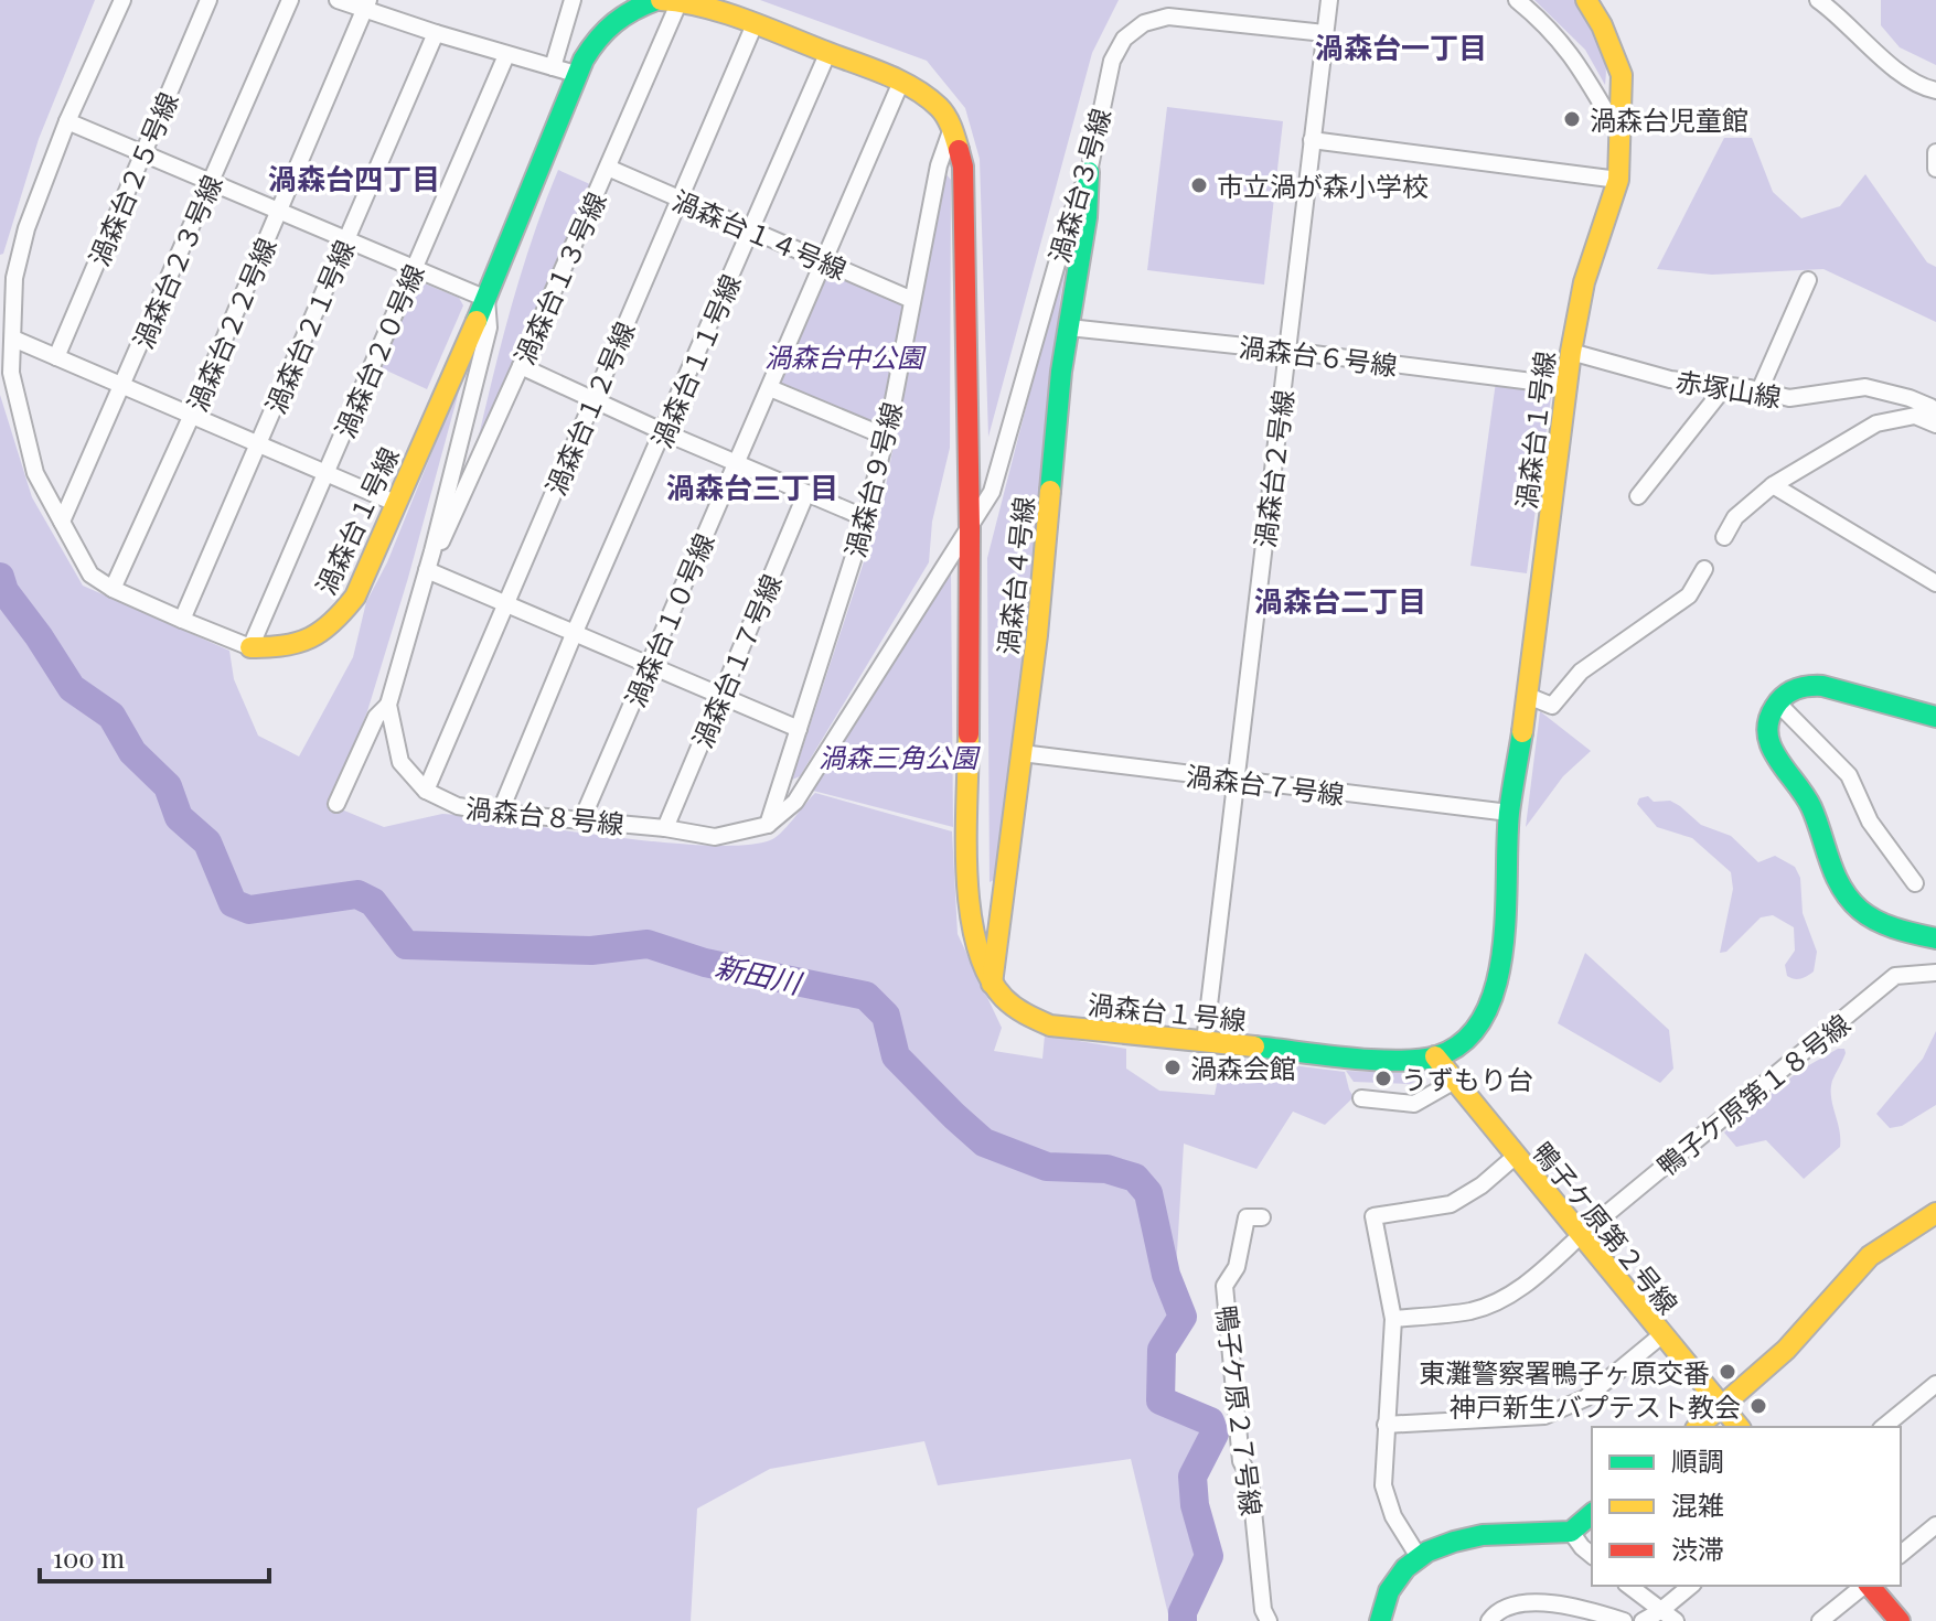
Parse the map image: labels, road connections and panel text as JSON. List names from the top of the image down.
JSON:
{
  "streets": {
    "street": [
      "渦森台２５号線",
      "渦森台３号線",
      "渦森台１４号線",
      "渦森台２３号線",
      "渦森台１３号線",
      "渦森台２２号線",
      "渦森台２１号線",
      "渦森台２０号線",
      "渦森台６号線",
      "渦森台１１号線",
      "赤塚山線",
      "渦森台１２号線",
      "渦森台１号線",
      "渦森台２号線",
      "渦森台９号線",
      "渦森台４号線",
      "渦森台１０号線",
      "渦森台１７号線",
      "渦森台７号線",
      "渦森台８号線",
      "鴨子ケ原第１８号線",
      "鴨子ケ原第２号線",
      "鴨子ケ原２７号線"
    ]
  },
  "crossings": [
    ["渦森台３号線", "渦森台１号線"],
    ["渦森台３号線", "渦森台２号線"],
    ["渦森台３号線", "渦森台４号線"],
    ["渦森台１４号線", "渦森台１３号線"],
    ["渦森台１４号線", "渦森台１１号線"],
    ["渦森台１４号線", "渦森台１２号線"],
    ["渦森台１４号線", "渦森台９号線"],
    ["渦森台１４号線", "渦森台１０号線"],
    ["渦森台２３号線", "渦森台１号線"],
    ["渦森台１３号線", "渦森台１号線"],
    ["渦森台１３号線", "渦森台８号線"],
    ["渦森台２２号線", "渦森台１号線"],
    ["渦森台２１号線", "渦森台１号線"],
    ["渦森台２０号線", "渦森台１号線"],
    ["渦森台６号線", "渦森台１号線"],
    ["渦森台６号線", "渦森台２号線"],
    ["渦森台６号線", "渦森台４号線"],
    ["渦森台１１号線", "渦森台１号線"],
    ["渦森台１１号線", "渦森台８号線"],
    ["赤塚山線", "渦森台１号線"],
    ["渦森台１２号線", "渦森台１号線"],
    ["渦森台１２号線", "渦森台８号線"],
    ["渦森台１号線", "渦森台２号線"],
    ["渦森台１号線", "渦森台９号線"],
    ["渦森台１号線", "渦森台４号線"],
    ["渦森台１号線", "渦森台１０号線"],
    ["渦森台１号線", "渦森台７号線"],
    ["渦森台１号線", "渦森台８号線"],
    ["渦森台１号線", "鴨子ケ原第２号線"],
    ["渦森台２号線", "渦森台７号線"],
    ["渦森台９号線", "渦森台８号線"],
    ["渦森台４号線", "渦森台７号線"],
    ["渦森台１０号線", "渦森台８号線"],
    ["渦森台１７号線", "渦森台８号線"],
    ["鴨子ケ原第１８号線", "鴨子ケ原第２号線"]
  ],
  "districts": [
    "渦森台一丁目",
    "渦森台四丁目",
    "渦森台三丁目",
    "渦森台二丁目"
  ],
  "water": ["新田川"],
  "parks": ["渦森台中公園", "渦森三角公園"],
  "places": [
    "渦森台児童館",
    "市立渦が森小学校",
    "渦森会館",
    "うずもり台",
    "東灘警察署鴨子ヶ原交番",
    "神戸新生バプテスト教会"
  ],
  "legend": ["順調", "混雑", "渋滞"],
  "scale_bar": "100 m"
}
